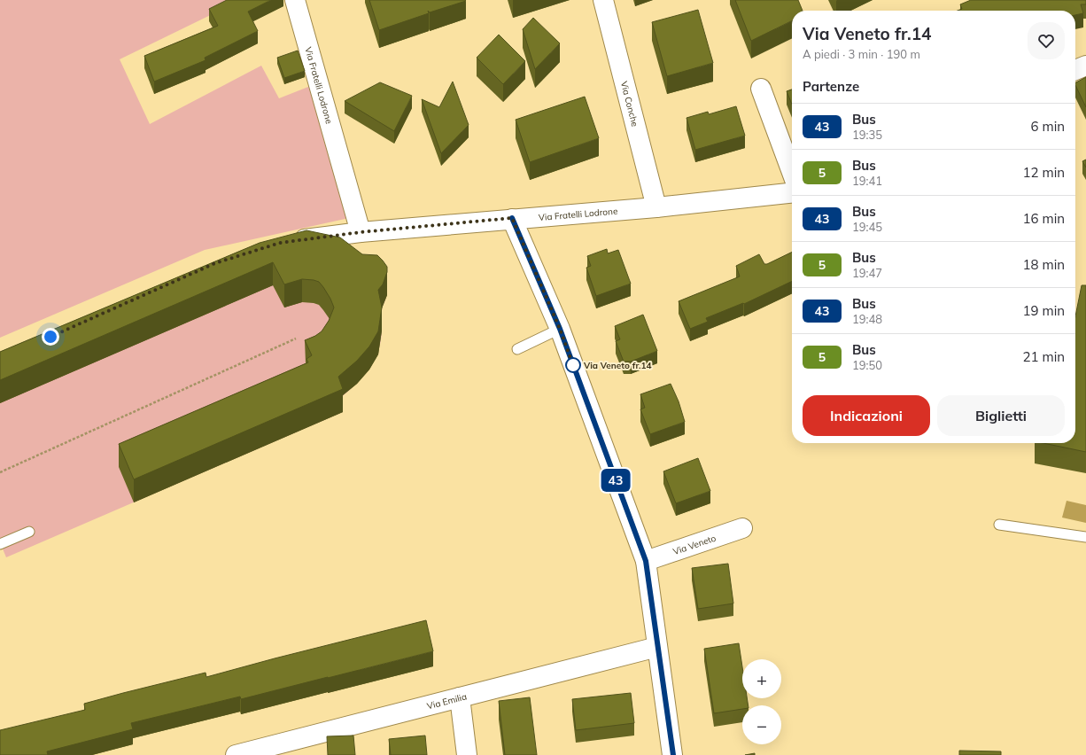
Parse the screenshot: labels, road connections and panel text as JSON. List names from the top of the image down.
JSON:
{
  "streets": {
    "street": [
      "Via Fratelli Lodrone",
      "Via Conche",
      "Via Veneto",
      "Via Emilia"
    ]
  },
  "crossings": [
    ["Via Fratelli Lodrone", "Via Conche"]
  ],
  "places": ["Via Veneto fr.14"],
  "lines": ["bus line 43"],
  "page": {
    "on_map": "43",
    "heading": [
      ["Via Veneto fr.14", "A piedi · 3 min · 190 m"],
      "Partenze"
    ],
    "list": [
      {
        "mark": "43",
        "name": "Bus",
        "note": "19:35",
        "value": "6 min"
      },
      {
        "mark": "5",
        "name": "Bus",
        "note": "19:41",
        "value": "12 min"
      },
      {
        "mark": "43",
        "name": "Bus",
        "note": "19:45",
        "value": "16 min"
      },
      {
        "mark": "5",
        "name": "Bus",
        "note": "19:47",
        "value": "18 min"
      },
      {
        "mark": "43",
        "name": "Bus",
        "note": "19:48",
        "value": "19 min"
      },
      {
        "mark": "5",
        "name": "Bus",
        "note": "19:50",
        "value": "21 min"
      }
    ],
    "buttons": ["Indicazioni", "Biglietti"],
    "map_buttons": ["+", "−"]
  }
}
